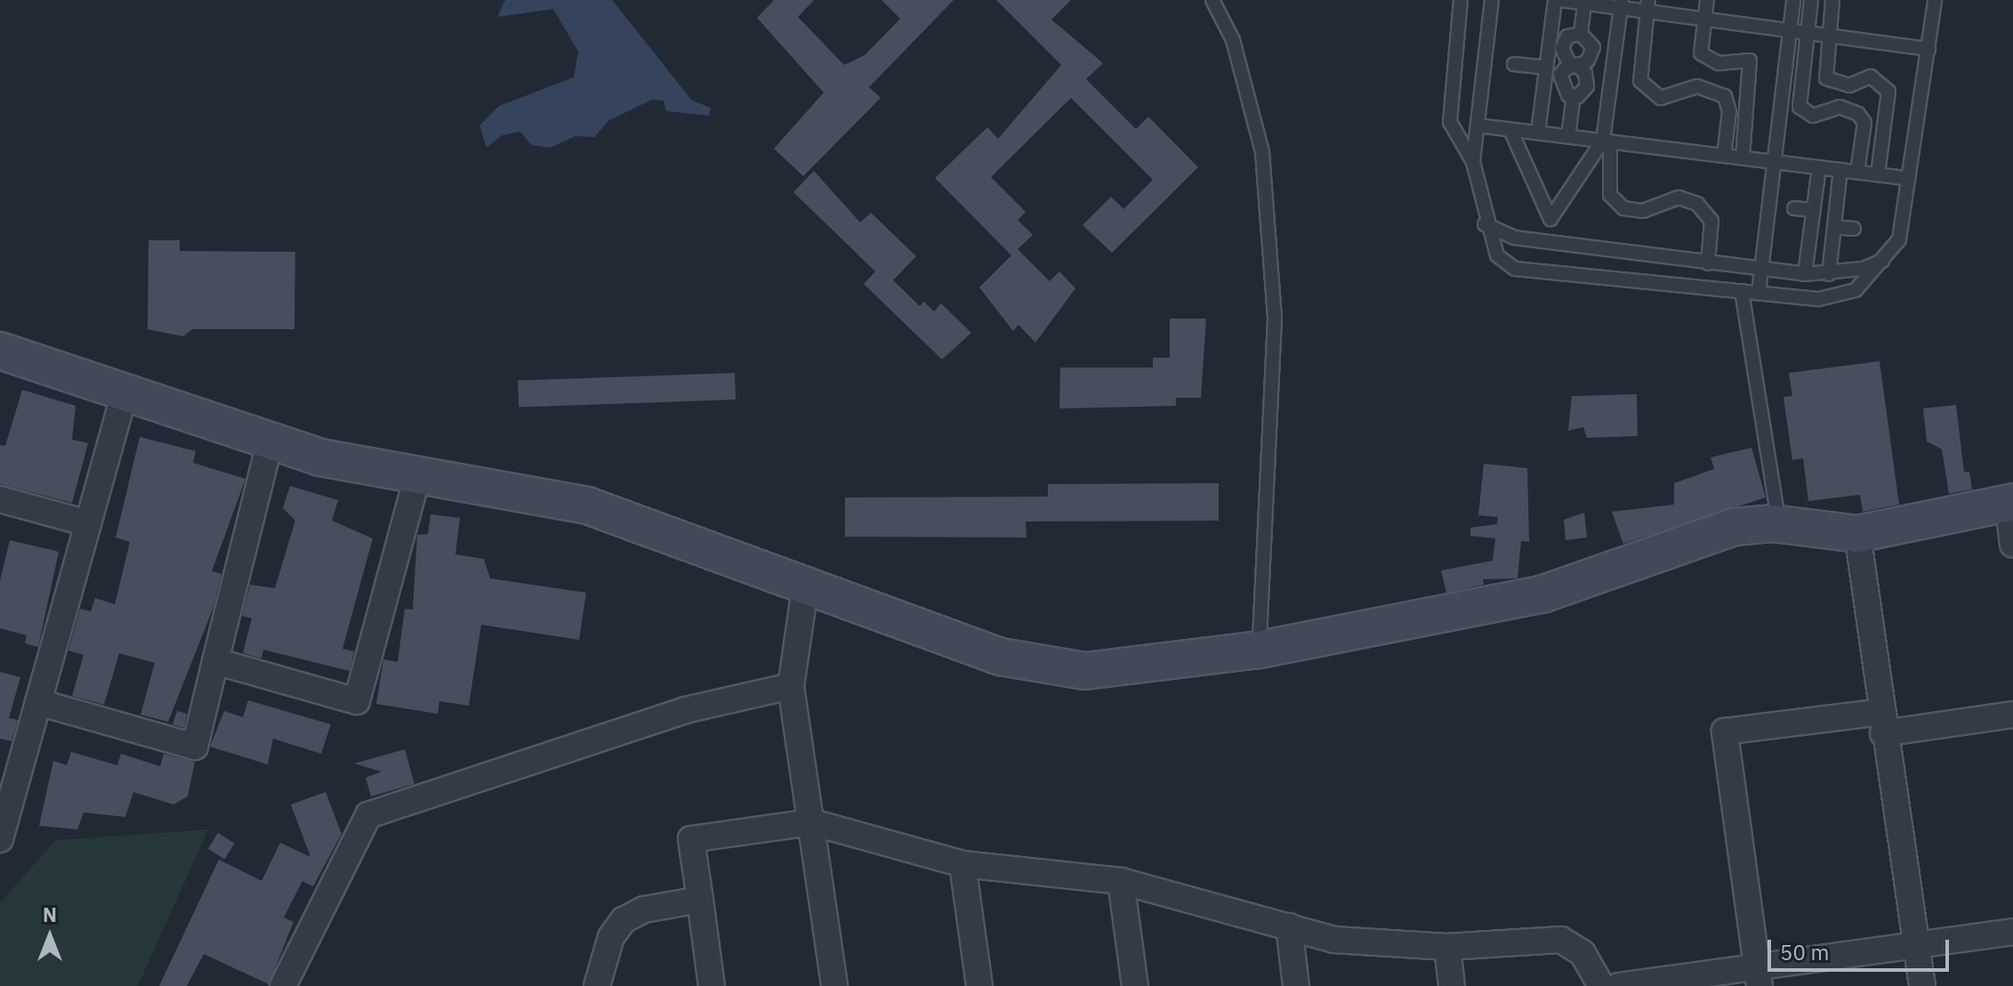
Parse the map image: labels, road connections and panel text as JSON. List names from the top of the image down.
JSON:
{
  "scale_bar": "50 m",
  "north": "top"
}
